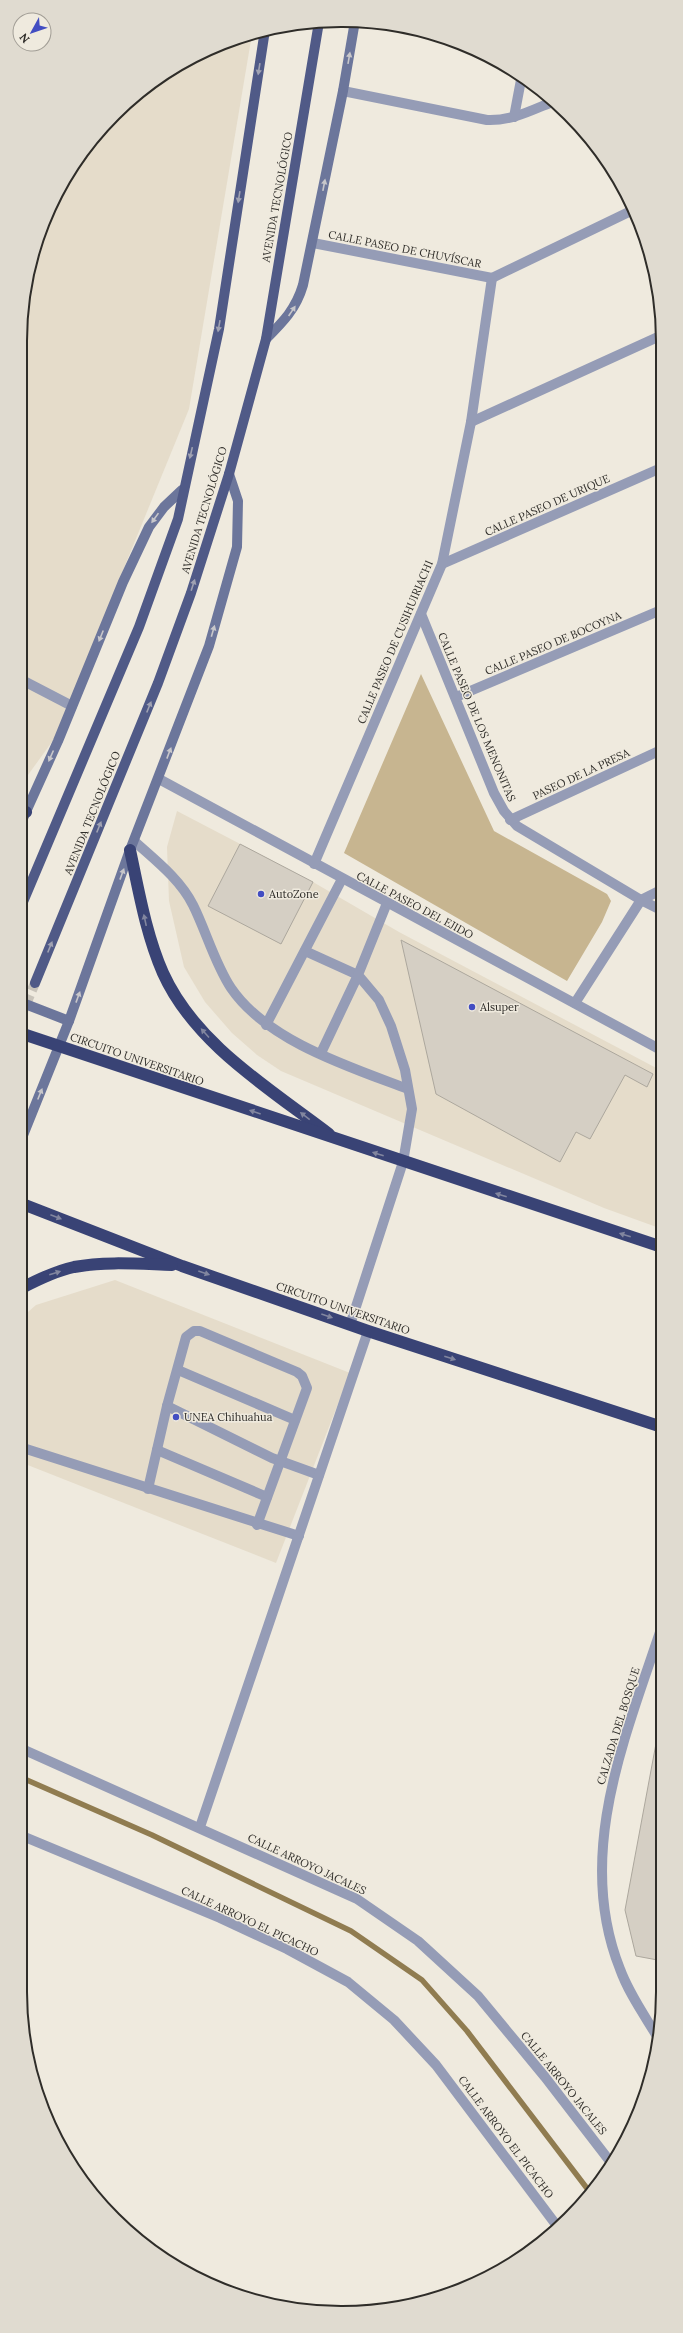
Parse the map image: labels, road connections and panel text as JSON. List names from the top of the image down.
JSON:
{
  "streets": {
    "highway": ["CIRCUITO UNIVERSITARIO"],
    "main road": ["AVENIDA TECNOLÓGICO"],
    "street": [
      "CALLE PASEO DE CHUVÍSCAR",
      "CALLE PASEO DE URIQUE",
      "CALLE PASEO DE CUSIHUIRIACHI",
      "CALLE PASEO DE BOCOYNA",
      "CALLE PASEO DE LOS MENONITAS",
      "PASEO DE LA PRESA",
      "CALLE PASEO DEL EJIDO",
      "CALZADA DEL BOSQUE",
      "CALLE ARROYO JACALES",
      "CALLE ARROYO EL PICACHO"
    ]
  },
  "crossings": [
    ["CALLE PASEO DE CHUVÍSCAR", "CALLE PASEO DE CUSIHUIRIACHI"],
    ["CALLE PASEO DE URIQUE", "CALLE PASEO DE CUSIHUIRIACHI"],
    ["CALLE PASEO DE CUSIHUIRIACHI", "CALLE PASEO DE LOS MENONITAS"],
    ["CALLE PASEO DE CUSIHUIRIACHI", "CALLE PASEO DEL EJIDO"],
    ["CALLE PASEO DE BOCOYNA", "CALLE PASEO DE LOS MENONITAS"],
    ["CALLE PASEO DE LOS MENONITAS", "PASEO DE LA PRESA"]
  ],
  "places": ["AutoZone", "Alsuper", "UNEA Chihuahua"],
  "north": "bottom left"
}
